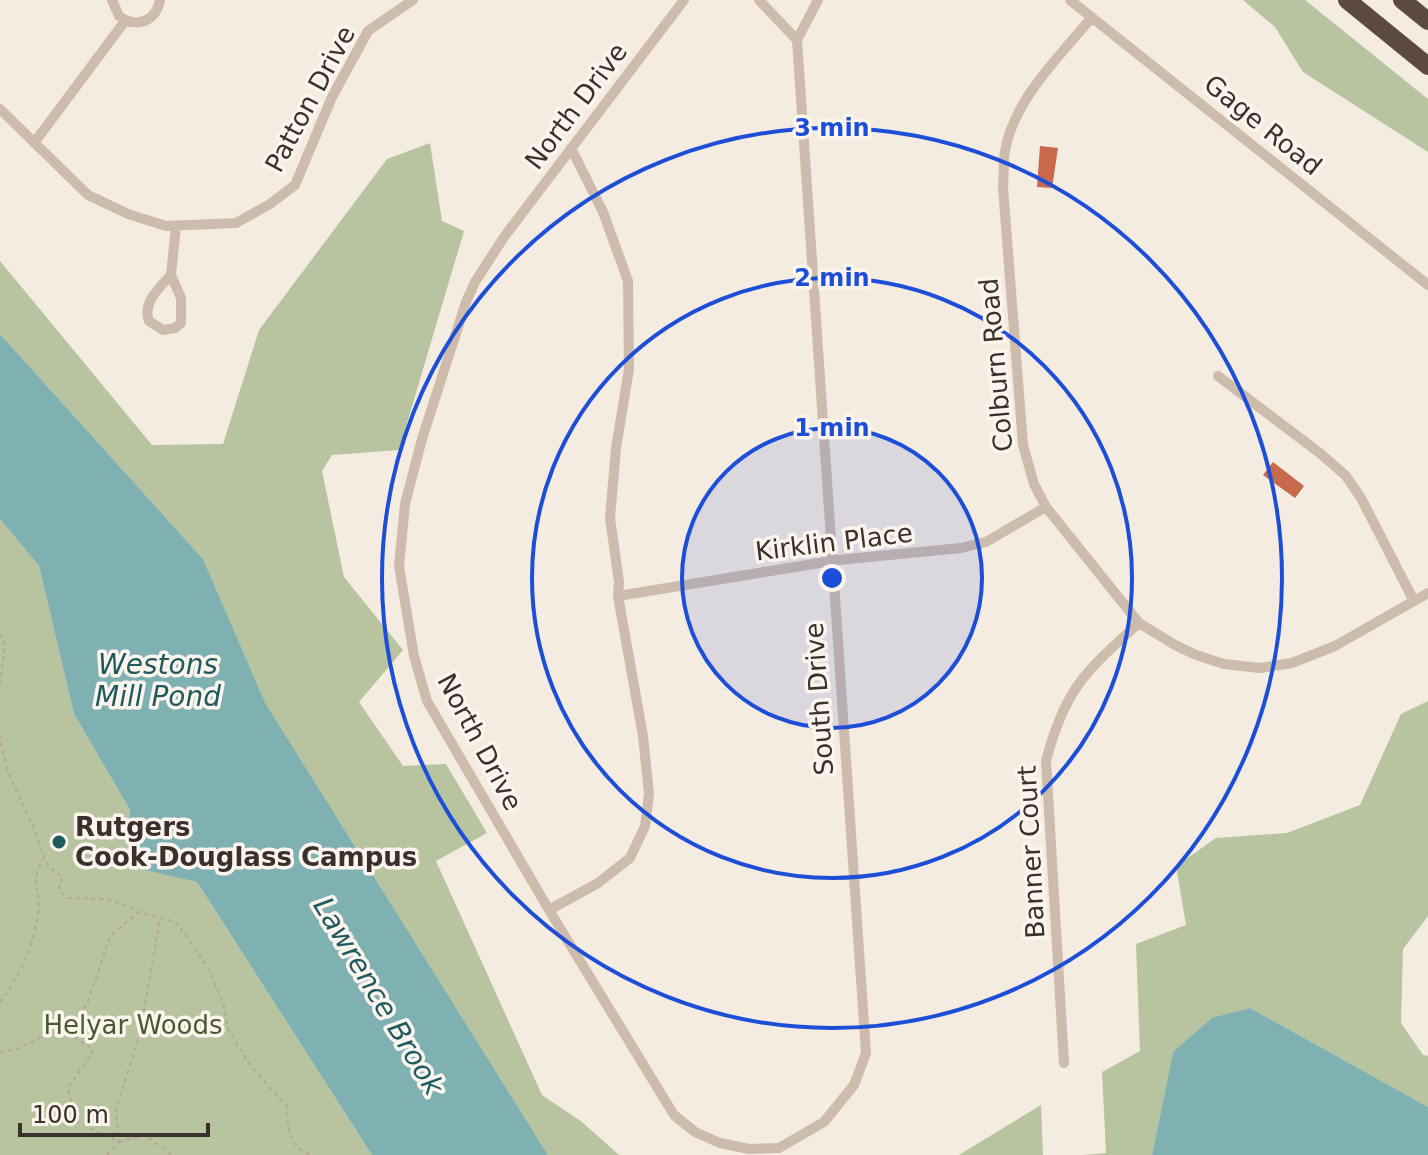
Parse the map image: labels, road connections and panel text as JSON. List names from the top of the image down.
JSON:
{
  "streets": {
    "street": [
      "Patton Drive",
      "North Drive",
      "Gage Road",
      "Colburn Road",
      "Kirklin Place",
      "South Drive",
      "Banner Court"
    ]
  },
  "crossings": [
    ["North Drive", "South Drive"],
    ["Gage Road", "Colburn Road"],
    ["Colburn Road", "Kirklin Place"],
    ["Colburn Road", "Banner Court"],
    ["Kirklin Place", "South Drive"]
  ],
  "water": ["Westons Mill Pond", "Lawrence Brook"],
  "parks": ["Helyar Woods"],
  "places": ["Rutgers Cook-Douglass Campus"],
  "scale_bar": "100 m",
  "rings": ["3 min", "2 min", "1 min"]
}
